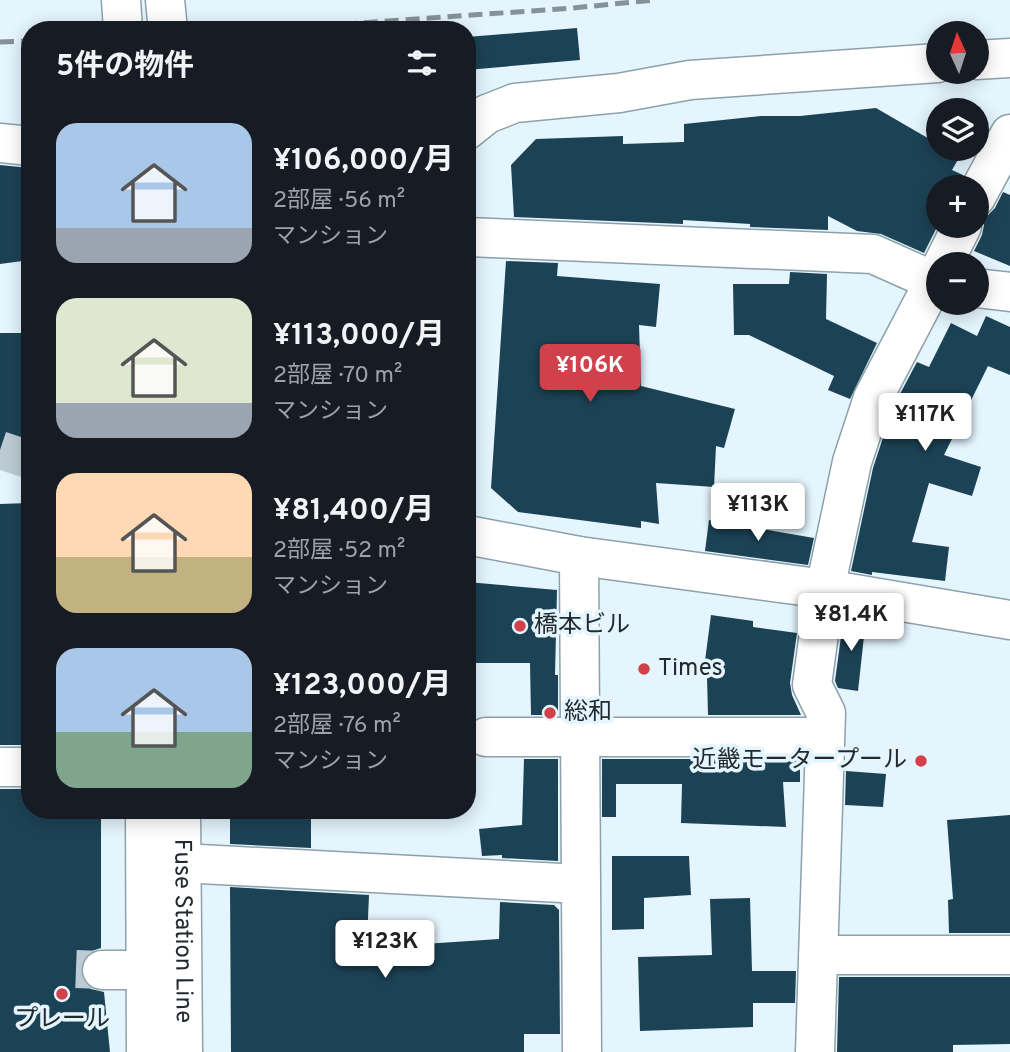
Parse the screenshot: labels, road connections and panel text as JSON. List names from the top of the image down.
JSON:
{
  "streets": {
    "street": ["Fuse Station Line"]
  },
  "places": [
    "橋本ビル",
    "Times",
    "総和",
    "近畿モータープール",
    "プレール"
  ],
  "north": "top",
  "page": {
    "map_buttons": ["+", "−"],
    "heading": "5件の物件",
    "list": [
      {
        "name": "¥106,000/月",
        "note": "2部屋 · 56 m² · マンション"
      },
      {
        "name": "¥113,000/月",
        "note": "2部屋 · 70 m² · マンション"
      },
      {
        "name": "¥81,400/月",
        "note": "2部屋 · 52 m² · マンション"
      },
      {
        "name": "¥123,000/月",
        "note": "2部屋 · 76 m² · マンション"
      }
    ],
    "price": [
      "¥106K",
      "¥117K",
      "¥113K",
      "¥81.4K",
      "¥123K"
    ]
  }
}
